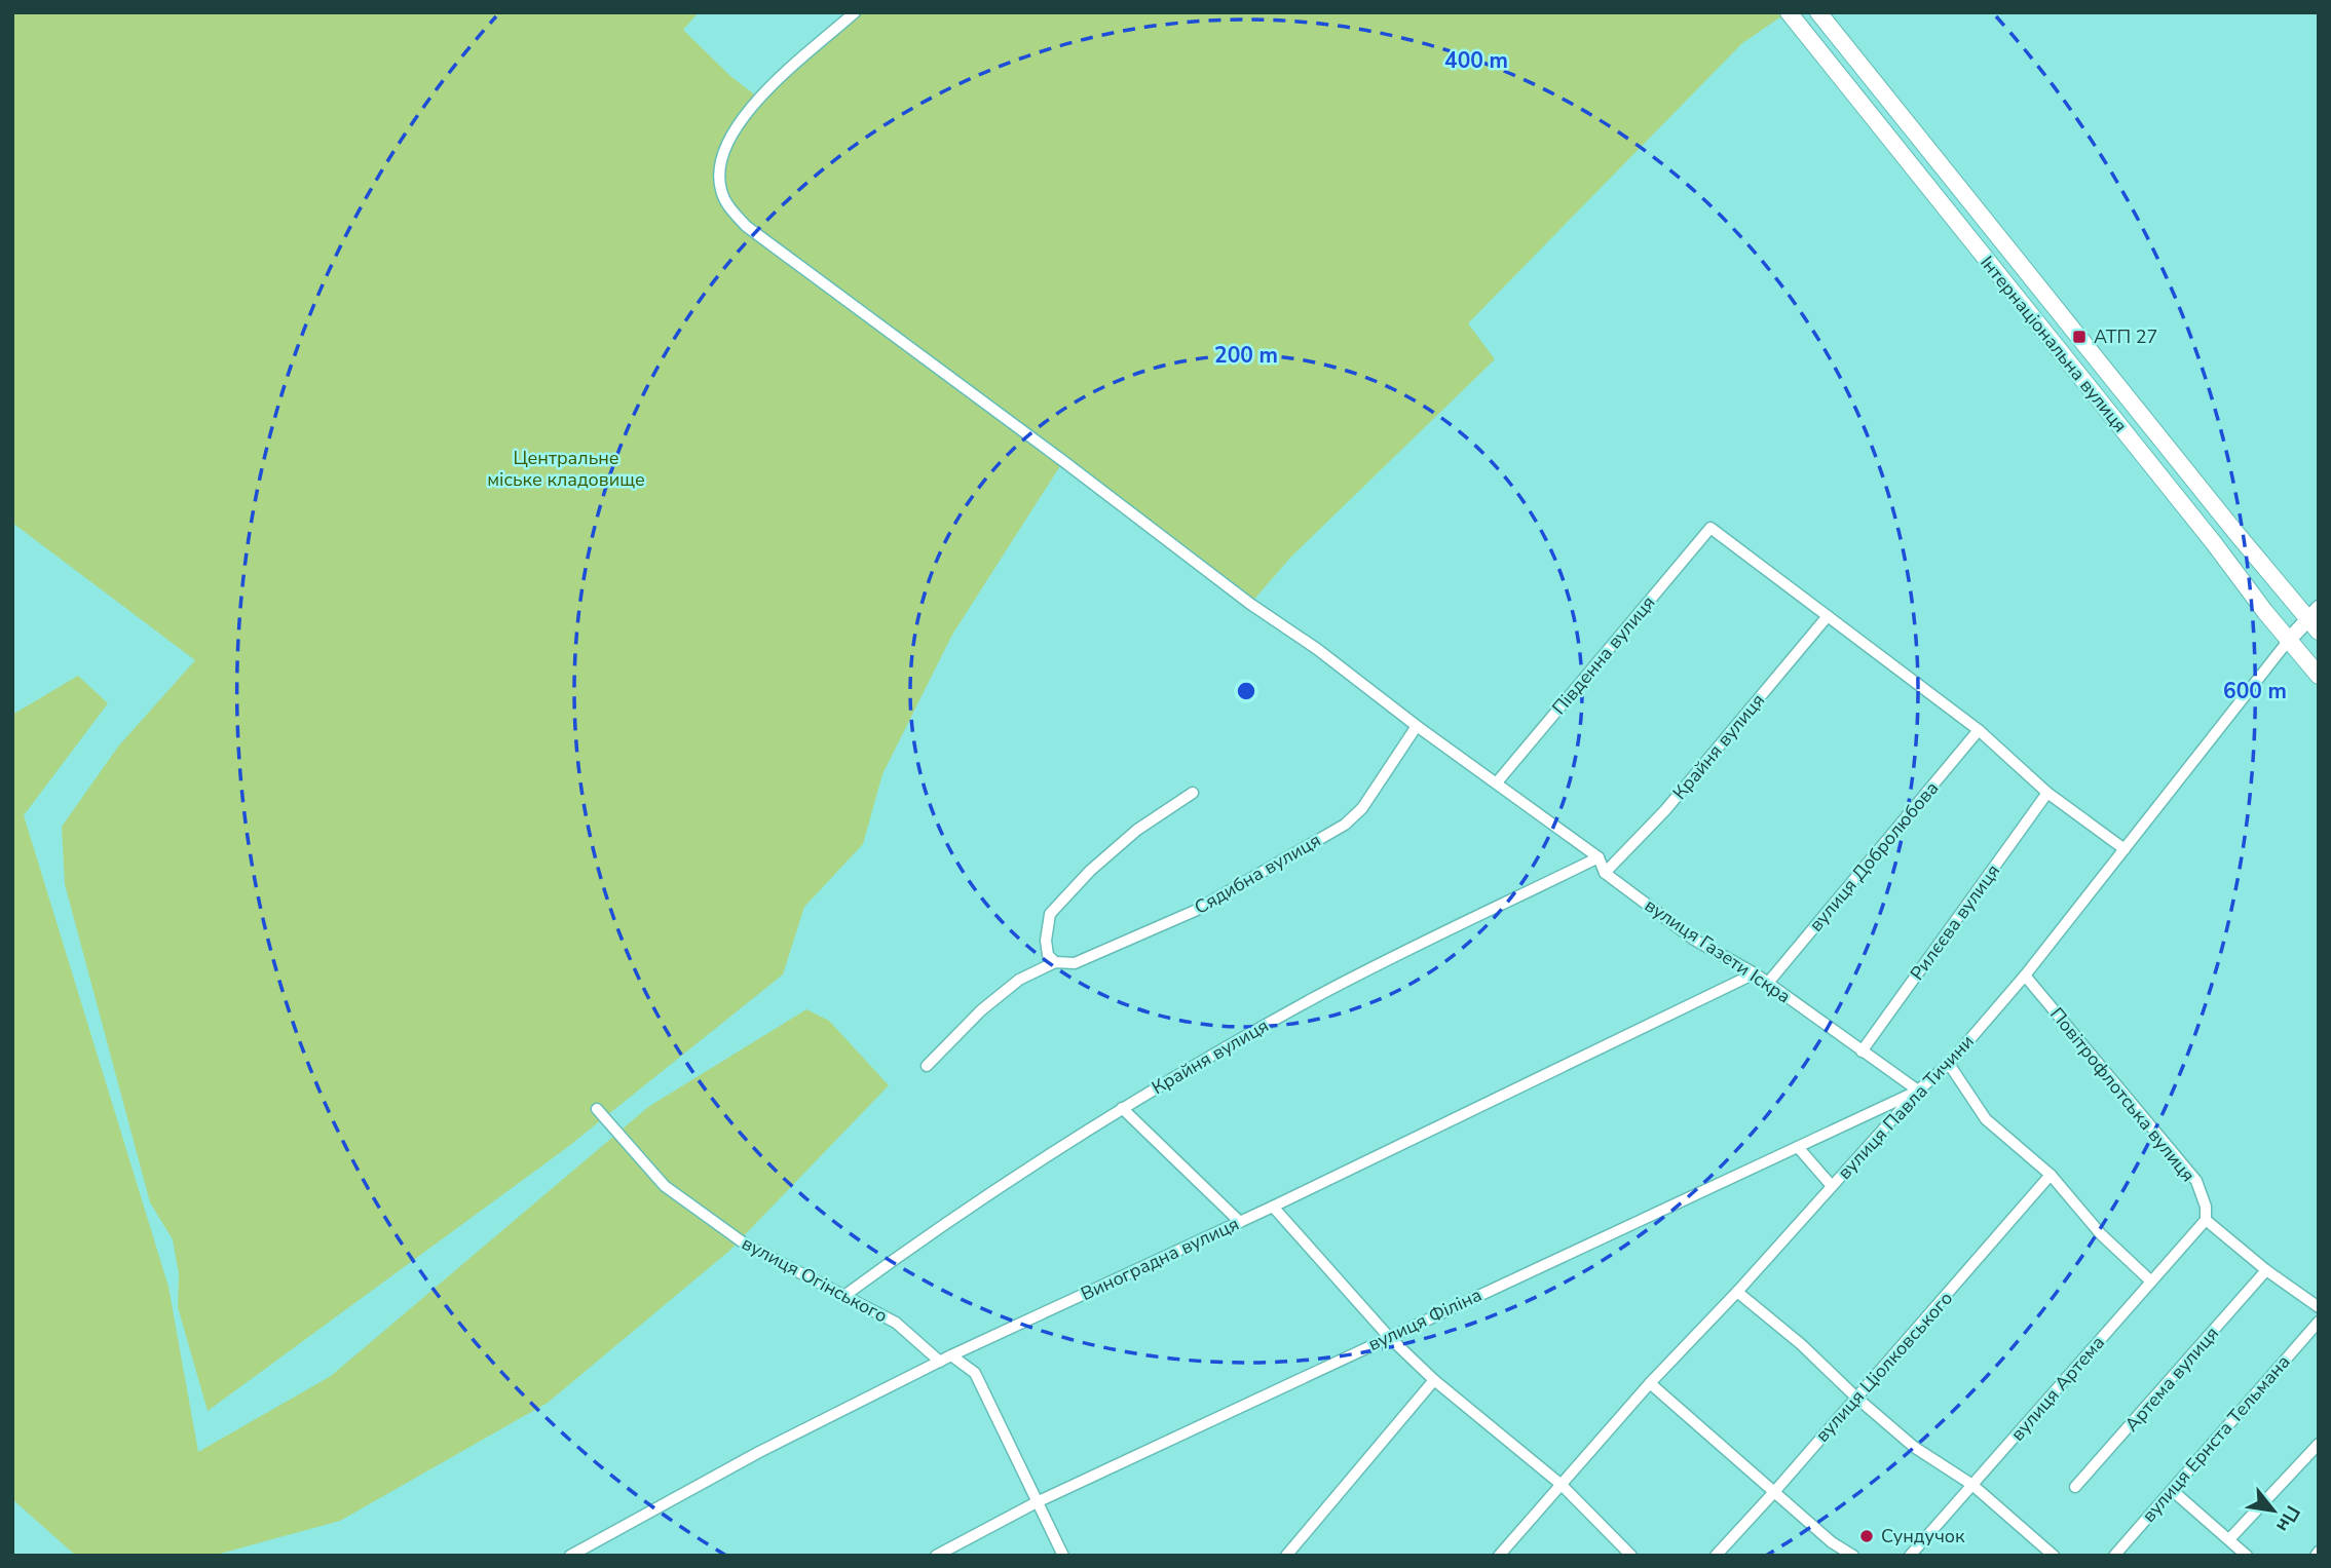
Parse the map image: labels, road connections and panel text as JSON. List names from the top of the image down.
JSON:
{
  "streets": {
    "main road": ["Інтернаціональна вулиця"],
    "street": [
      "Південна вулиця",
      "Крайня вулиця",
      "вулиця Добролюбова",
      "Сядибна вулиця",
      "Рилєєва вулиця",
      "вулиця Газети Іскра",
      "Повітрофлотська вулиця",
      "вулиця Павла Тичини",
      "Виноградна вулиця",
      "вулиця Огінського",
      "вулиця Філіна",
      "вулиця Ціолковського",
      "Артема вулиця",
      "вулиця Артема",
      "вулиця Ернста Тельмана"
    ]
  },
  "crossings": [
    ["Інтернаціональна вулиця", "вулиця Павла Тичини"],
    ["Південна вулиця", "Крайня вулиця"],
    ["Крайня вулиця", "вулиця Газети Іскра"],
    ["Крайня вулиця", "вулиця Огінського"],
    ["вулиця Добролюбова", "вулиця Газети Іскра"],
    ["Рилєєва вулиця", "вулиця Газети Іскра"],
    ["вулиця Газети Іскра", "вулиця Павла Тичини"],
    ["вулиця Газети Іскра", "Виноградна вулиця"],
    ["вулиця Газети Іскра", "вулиця Філіна"],
    ["Повітрофлотська вулиця", "вулиця Павла Тичини"],
    ["Повітрофлотська вулиця", "вулиця Артема"],
    ["вулиця Павла Тичини", "вулиця Філіна"],
    ["Виноградна вулиця", "вулиця Огінського"]
  ],
  "parks": ["Центральне міське кладовище"],
  "places": {
    "transit": ["АТП 27"],
    "other": ["Сундучок"]
  },
  "north": "bottom right",
  "rings": ["400 m", "200 m", "600 m"]
}
